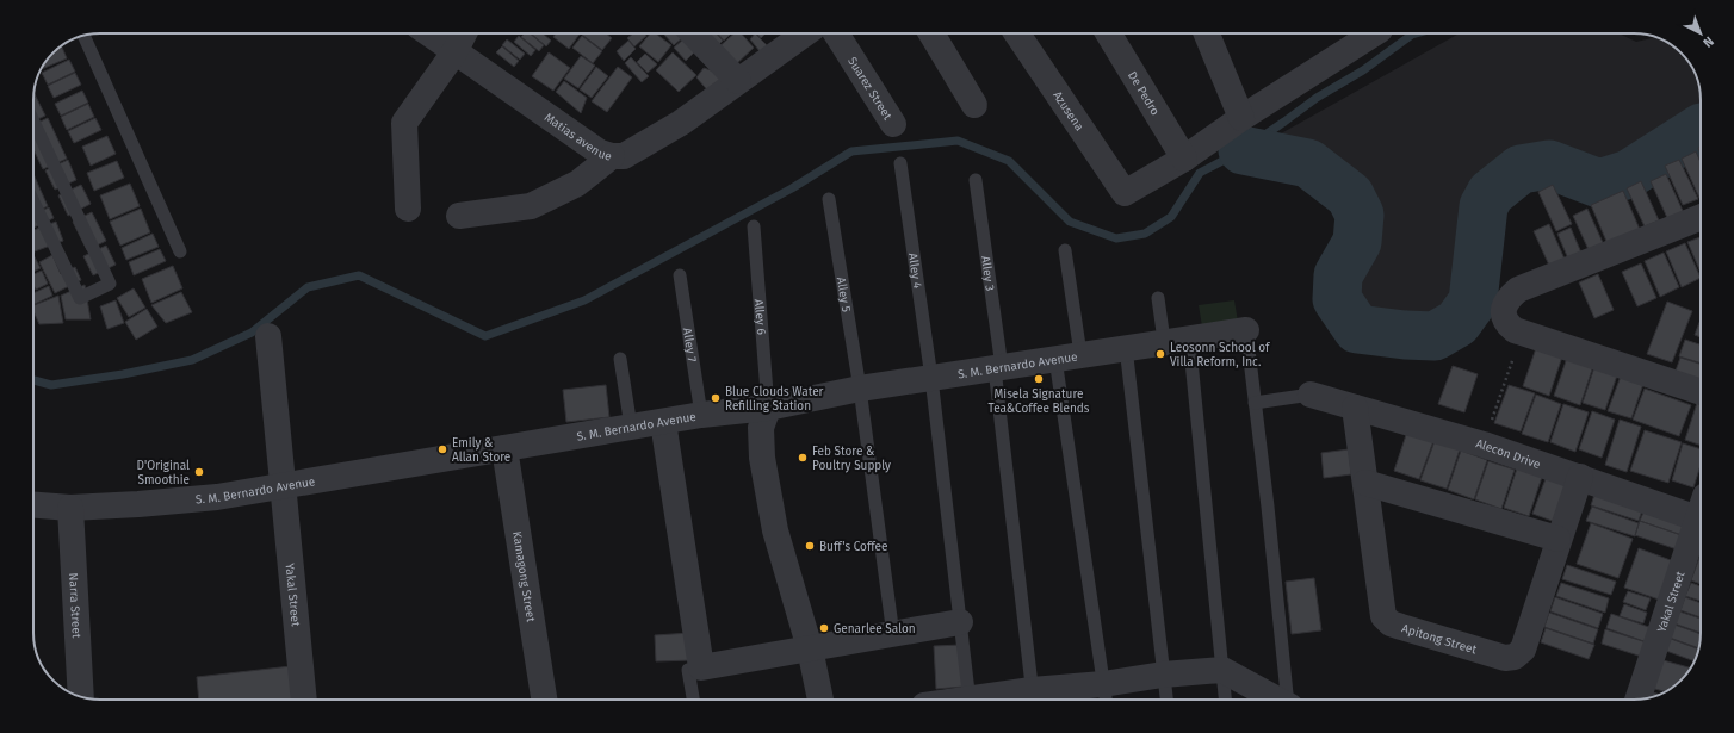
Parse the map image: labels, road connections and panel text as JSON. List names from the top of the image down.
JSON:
{
  "streets": {
    "street": [
      "Suarez Street",
      "De Pedro",
      "Azusena",
      "Matias avenue",
      "S. M. Bernardo Avenue",
      "Alecon Drive",
      "Kamagong Street",
      "Yakal Street",
      "Narra Street",
      "Apitong Street"
    ],
    "lane": [
      "Alley 4",
      "Alley 3",
      "Alley 5",
      "Alley 6",
      "Alley 7"
    ]
  },
  "crossings": [
    ["De Pedro", "Azusena"],
    ["Alley 4", "S. M. Bernardo Avenue"],
    ["Alley 3", "S. M. Bernardo Avenue"],
    ["Alley 5", "S. M. Bernardo Avenue"],
    ["Alley 6", "S. M. Bernardo Avenue"],
    ["Alley 7", "S. M. Bernardo Avenue"],
    ["S. M. Bernardo Avenue", "Kamagong Street"],
    ["S. M. Bernardo Avenue", "Yakal Street"],
    ["S. M. Bernardo Avenue", "Narra Street"],
    ["Alecon Drive", "Apitong Street"]
  ],
  "places": [
    "Leosonn School of Villa Reform, Inc.",
    "Misela Signature Tea&Coffee Blends",
    "Blue Clouds Water Refilling Station",
    "Emily & Allan Store",
    "Feb Store & Poultry Supply",
    "D'Original Smoothie",
    "Buff's Coffee",
    "Genarlee Salon"
  ],
  "north": "bottom right"
}
